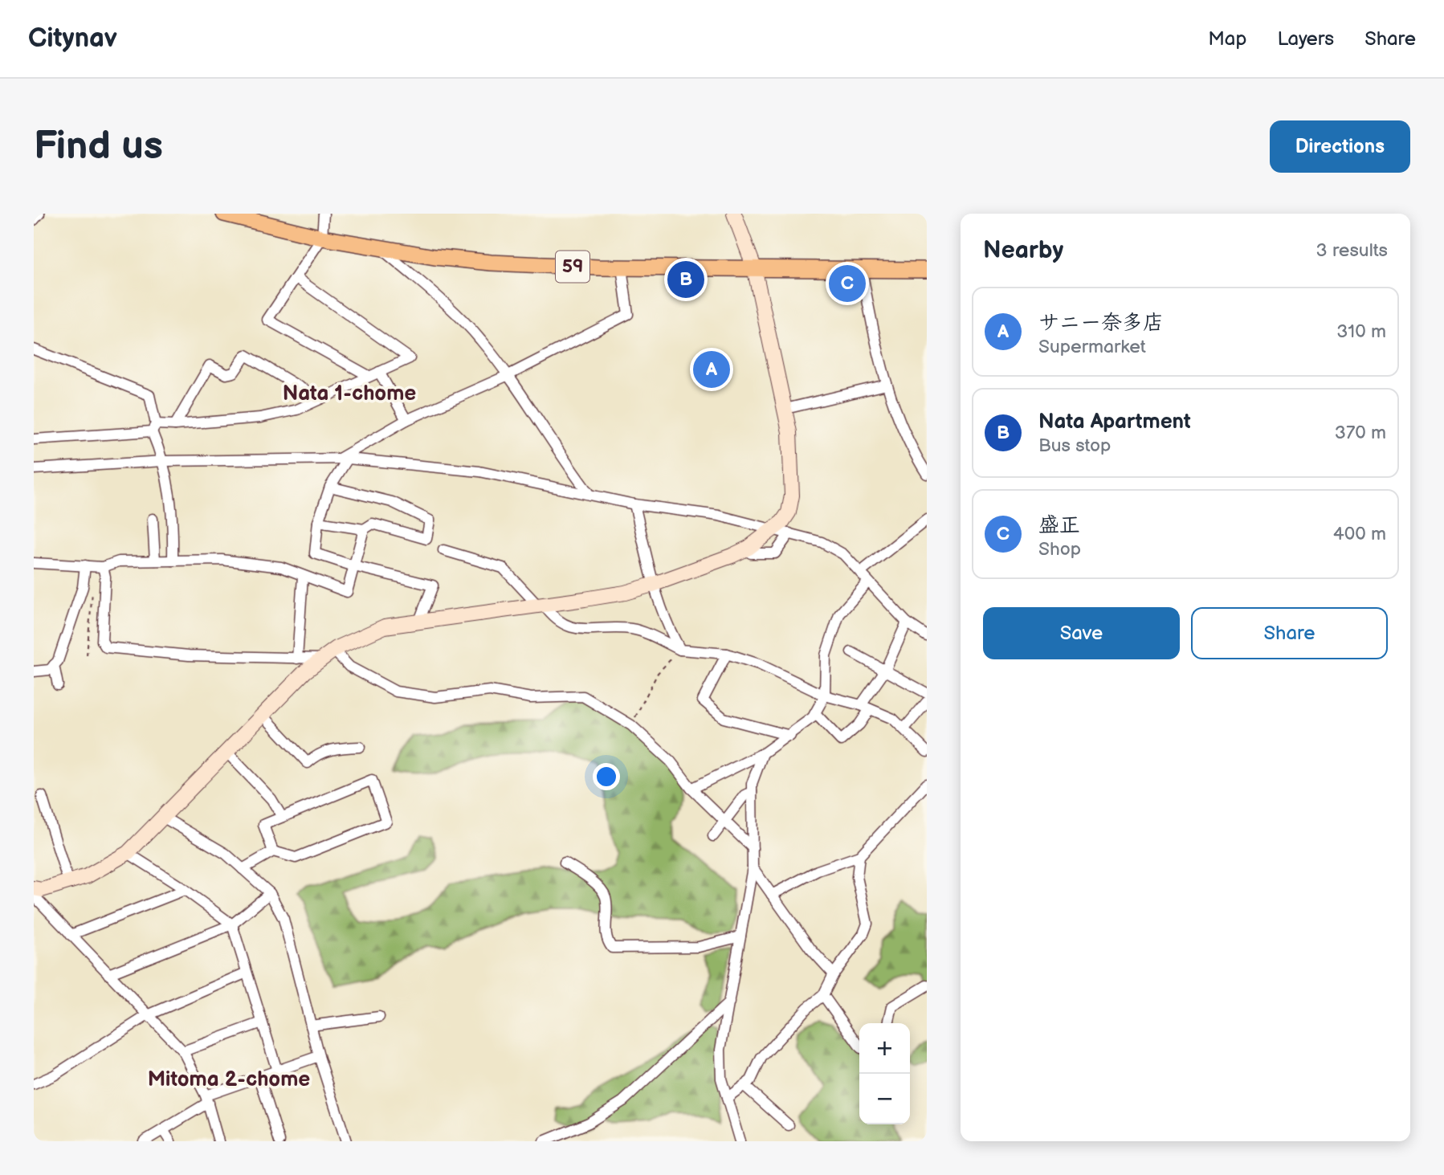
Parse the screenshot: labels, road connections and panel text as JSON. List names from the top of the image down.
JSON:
{
  "streets": {
    "main road": ["59"]
  },
  "districts": ["Nata 1-chome", "Mitoma 2-chome"],
  "page": {
    "header": "Citynav",
    "nav": ["Map", "Layers", "Share"],
    "buttons": [
      "Directions",
      ["Save", "Share"]
    ],
    "title": "Find us",
    "heading": ["Nearby", "3 results"],
    "pins": ["B", "C", "A"],
    "list": [
      {
        "mark": "A",
        "name": "サニー奈多店",
        "note": "Supermarket",
        "value": "310 m"
      },
      {
        "mark": "B",
        "name": "Nata Apartment",
        "note": "Bus stop",
        "value": "370 m"
      },
      {
        "mark": "C",
        "name": "盛正",
        "note": "Shop",
        "value": "400 m"
      }
    ],
    "map_buttons": ["+", "−"]
  }
}
